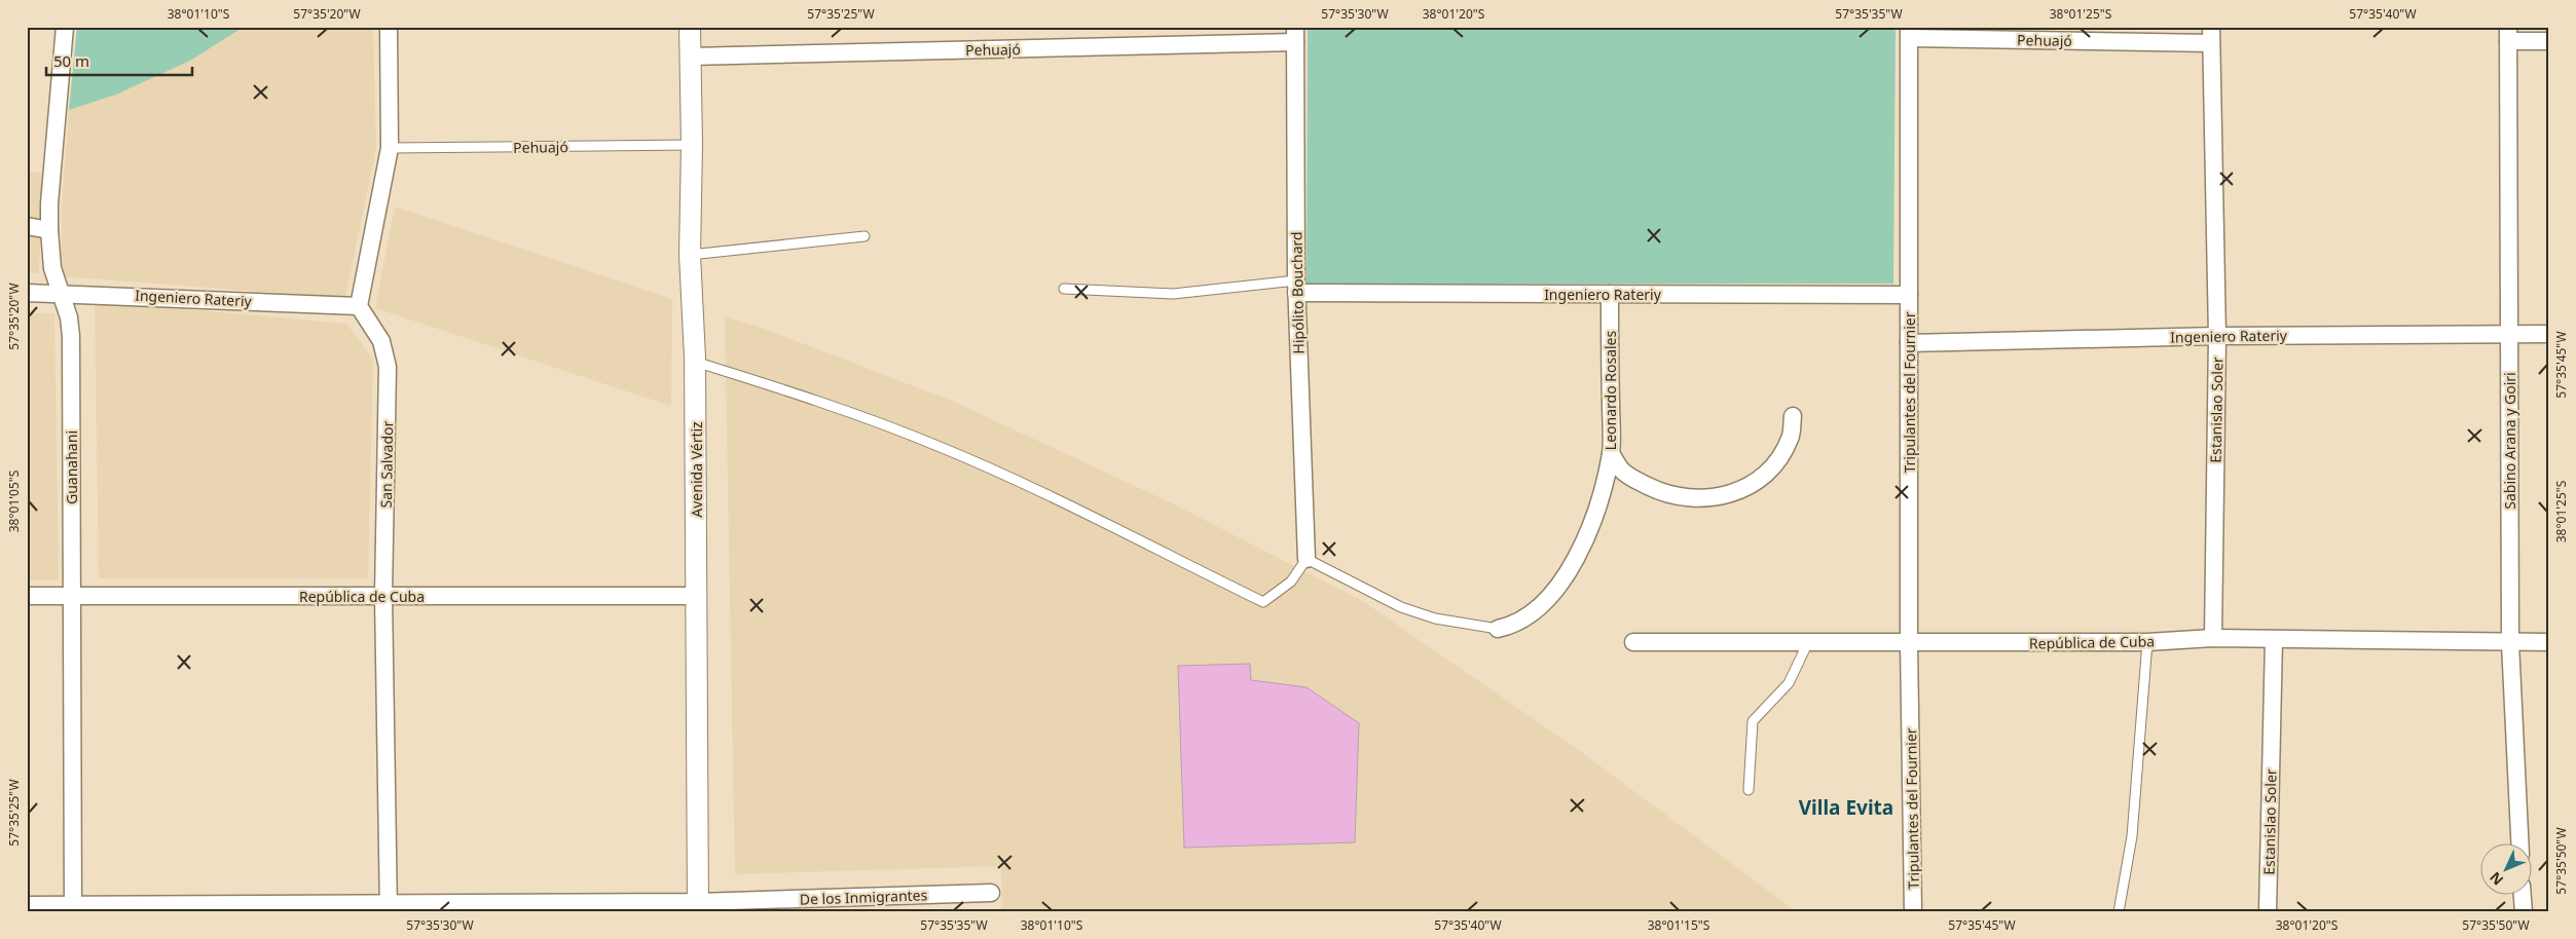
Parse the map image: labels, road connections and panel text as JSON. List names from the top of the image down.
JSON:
{
  "streets": {
    "street": [
      "Pehuajó",
      "Hipólito Bouchard",
      "Ingeniero Rateriy",
      "Leonardo Rosales",
      "Tripulantes del Fournier",
      "Estanislao Soler",
      "Sabino Arana y Goiri",
      "San Salvador",
      "Guanahani",
      "Avenida Vértiz",
      "República de Cuba",
      "De los Inmigrantes"
    ]
  },
  "crossings": [
    ["Pehuajó", "Hipólito Bouchard"],
    ["Pehuajó", "Tripulantes del Fournier"],
    ["Pehuajó", "Estanislao Soler"],
    ["Pehuajó", "Avenida Vértiz"],
    ["Hipólito Bouchard", "Ingeniero Rateriy"],
    ["Ingeniero Rateriy", "Leonardo Rosales"],
    ["Ingeniero Rateriy", "Tripulantes del Fournier"],
    ["Ingeniero Rateriy", "Estanislao Soler"],
    ["Ingeniero Rateriy", "Sabino Arana y Goiri"],
    ["Ingeniero Rateriy", "San Salvador"],
    ["Ingeniero Rateriy", "Guanahani"],
    ["Tripulantes del Fournier", "República de Cuba"],
    ["Estanislao Soler", "República de Cuba"],
    ["Sabino Arana y Goiri", "República de Cuba"],
    ["San Salvador", "República de Cuba"],
    ["San Salvador", "De los Inmigrantes"],
    ["Guanahani", "República de Cuba"],
    ["Guanahani", "De los Inmigrantes"],
    ["Avenida Vértiz", "República de Cuba"],
    ["Avenida Vértiz", "De los Inmigrantes"]
  ],
  "districts": ["Villa Evita"],
  "scale_bar": "50 m",
  "north": "bottom left",
  "coordinates": [
    "38°01'10\"S",
    "57°35'20\"W",
    "57°35'25\"W",
    "57°35'30\"W",
    "38°01'20\"S",
    "57°35'35\"W",
    "38°01'25\"S",
    "57°35'40\"W",
    "57°35'45\"W",
    "38°01'05\"S",
    "57°35'50\"W",
    "38°01'15\"S"
  ]
}
